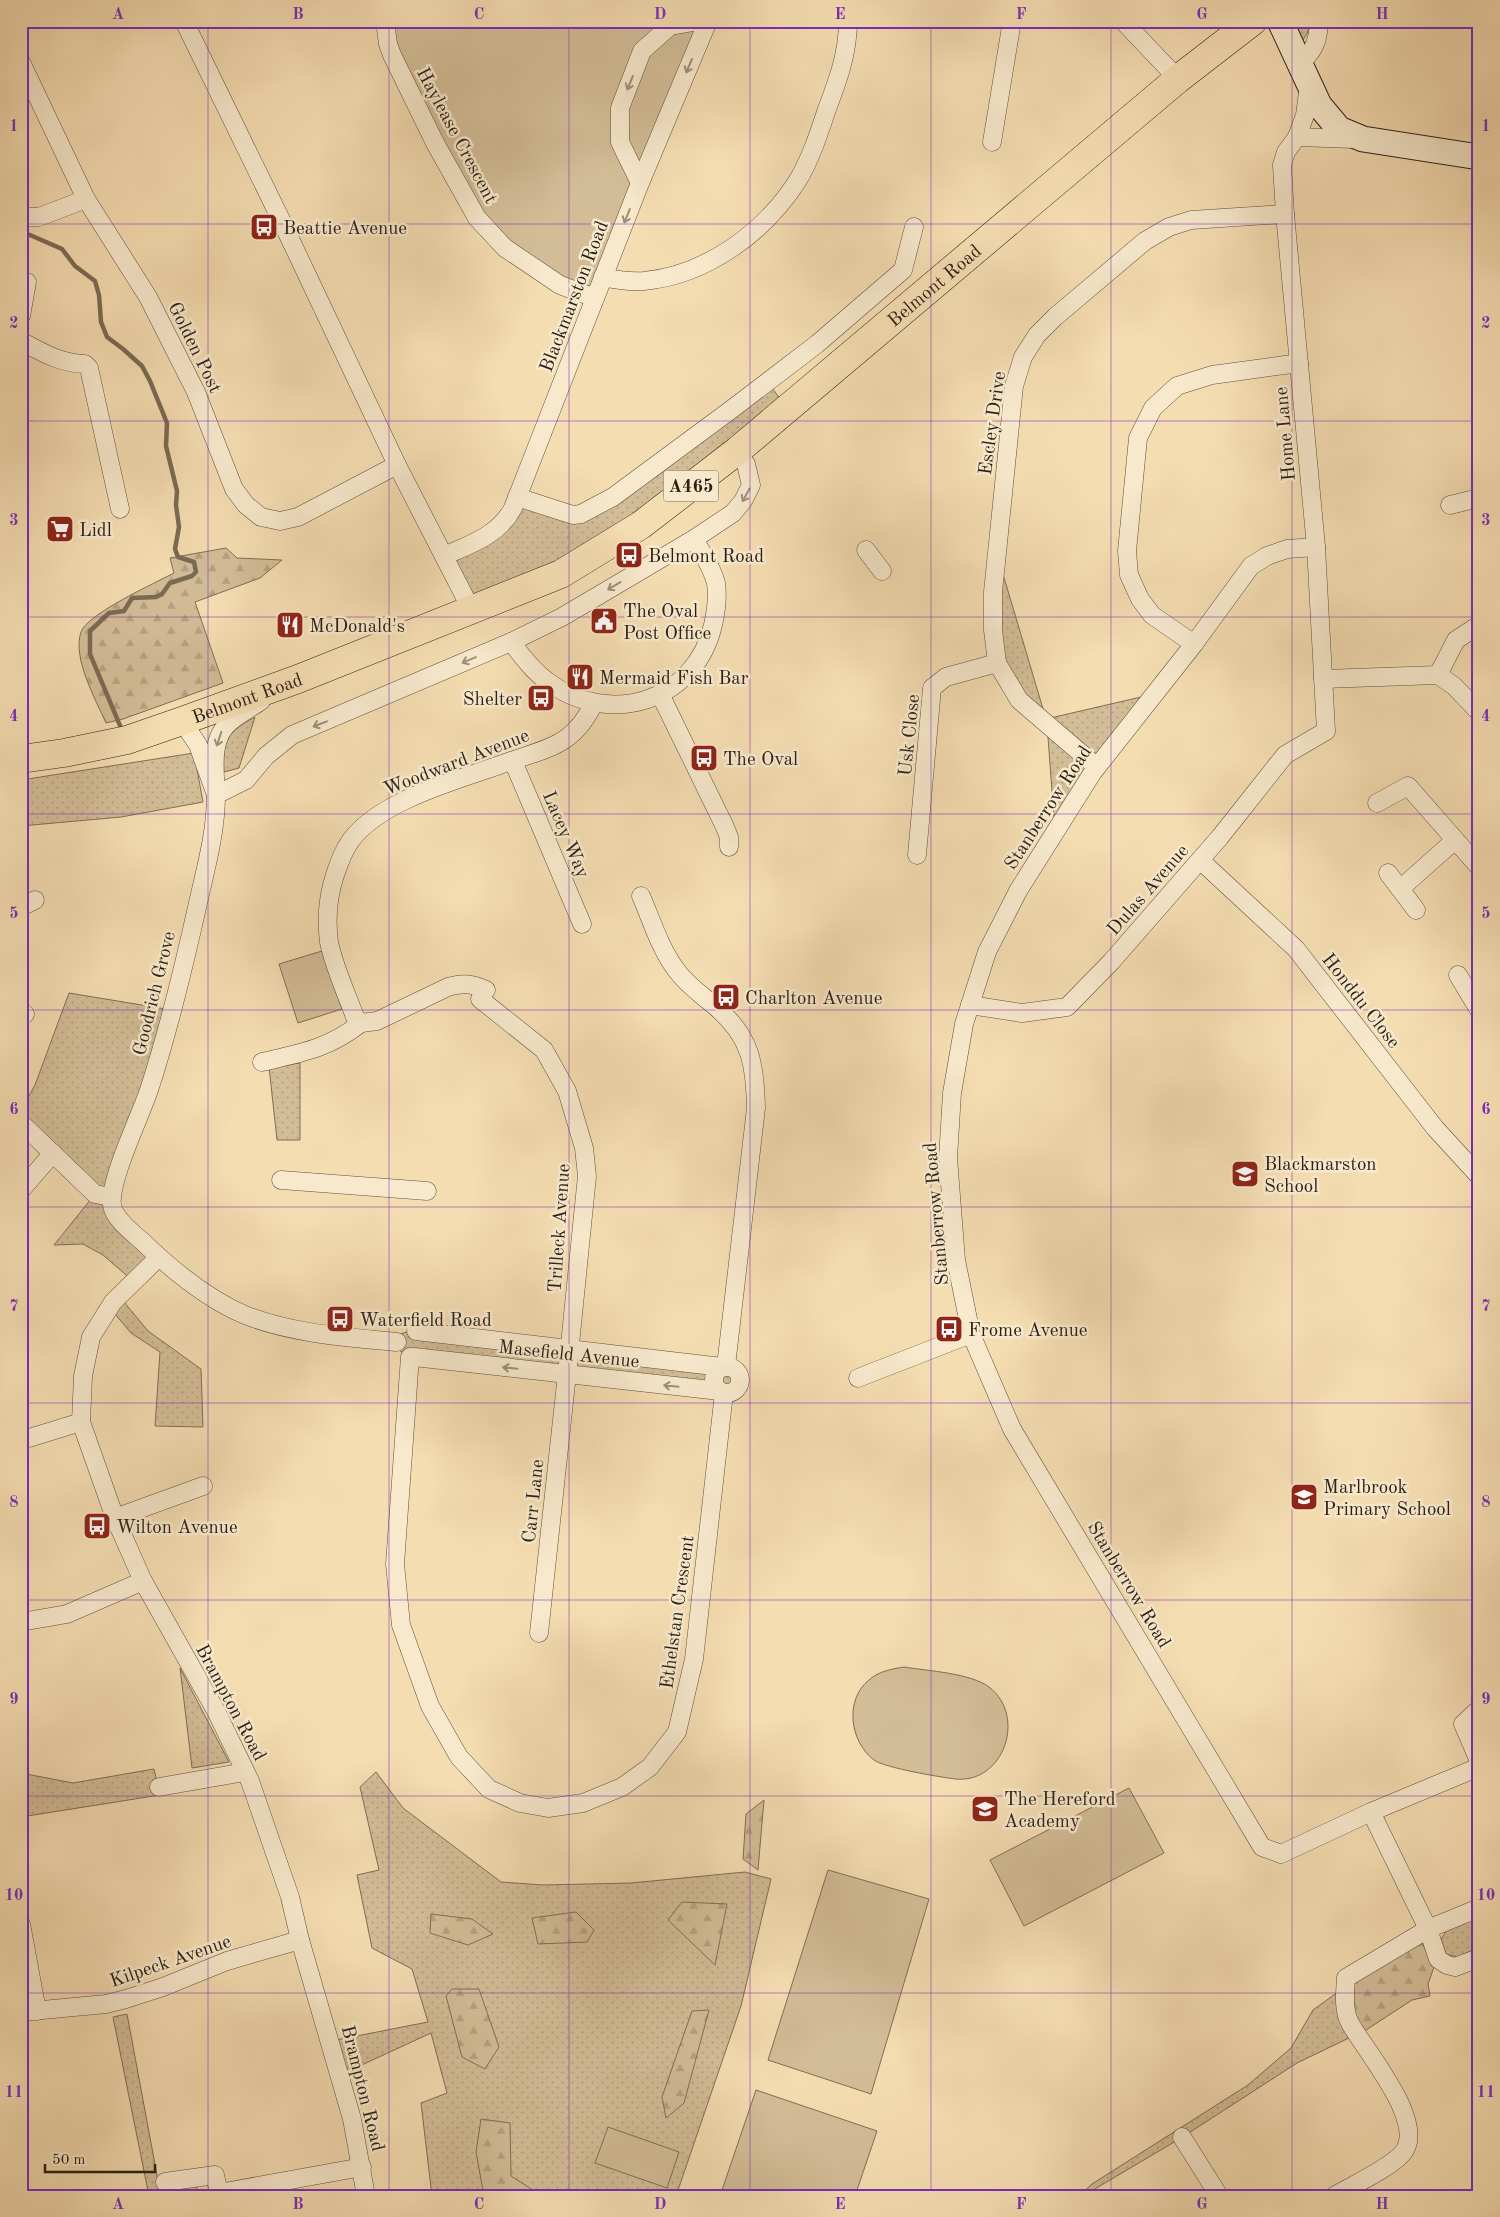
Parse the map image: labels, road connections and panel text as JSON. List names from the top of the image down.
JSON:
{
  "streets": {
    "highway": ["Belmont Road", "A465"],
    "street": [
      "Haylease Crescent",
      "Blackmarston Road",
      "Golden Post",
      "Escley Drive",
      "Home Lane",
      "Usk Close",
      "Woodward Avenue",
      "Stanberrow Road",
      "Lacey Way",
      "Dulas Avenue",
      "Goodrich Grove",
      "Honddu Close",
      "Trilleck Avenue",
      "Masefield Avenue",
      "Carr Lane",
      "Ethelstan Crescent",
      "Brampton Road",
      "Kilpeck Avenue"
    ]
  },
  "crossings": [
    ["Haylease Crescent", "Blackmarston Road"],
    ["Belmont Road", "Blackmarston Road"],
    ["Belmont Road", "Goodrich Grove"],
    ["Escley Drive", "Home Lane"],
    ["Escley Drive", "Usk Close"],
    ["Escley Drive", "Stanberrow Road"],
    ["Home Lane", "Stanberrow Road"],
    ["Home Lane", "Dulas Avenue"],
    ["Woodward Avenue", "Lacey Way"],
    ["Woodward Avenue", "Trilleck Avenue"],
    ["Stanberrow Road", "Dulas Avenue"],
    ["Dulas Avenue", "Honddu Close"],
    ["Trilleck Avenue", "Masefield Avenue"],
    ["Trilleck Avenue", "Carr Lane"],
    ["Masefield Avenue", "Carr Lane"],
    ["Masefield Avenue", "Ethelstan Crescent"],
    ["Brampton Road", "Kilpeck Avenue"]
  ],
  "one_way": ["Blackmarston Road"],
  "places": {
    "bus stop": [
      "Beattie Avenue",
      "Belmont Road",
      "Shelter",
      "The Oval",
      "Charlton Avenue",
      "Waterfield Road",
      "Frome Avenue",
      "Wilton Avenue"
    ],
    "supermarket": ["Lidl"],
    "public building": ["The Oval Post Office"],
    "restaurant": ["McDonald's", "Mermaid Fish Bar"],
    "school or university": ["Blackmarston School", "Marlbrook Primary School", "The Hereford Academy"]
  },
  "scale_bar": "50 m",
  "grid": {
    "columns": [
      "A",
      "B",
      "C",
      "D",
      "E",
      "F",
      "G",
      "H"
    ],
    "rows": [
      "1",
      "2",
      "3",
      "4",
      "5",
      "6",
      "7",
      "8",
      "9",
      "10",
      "11"
    ]
  }
}
